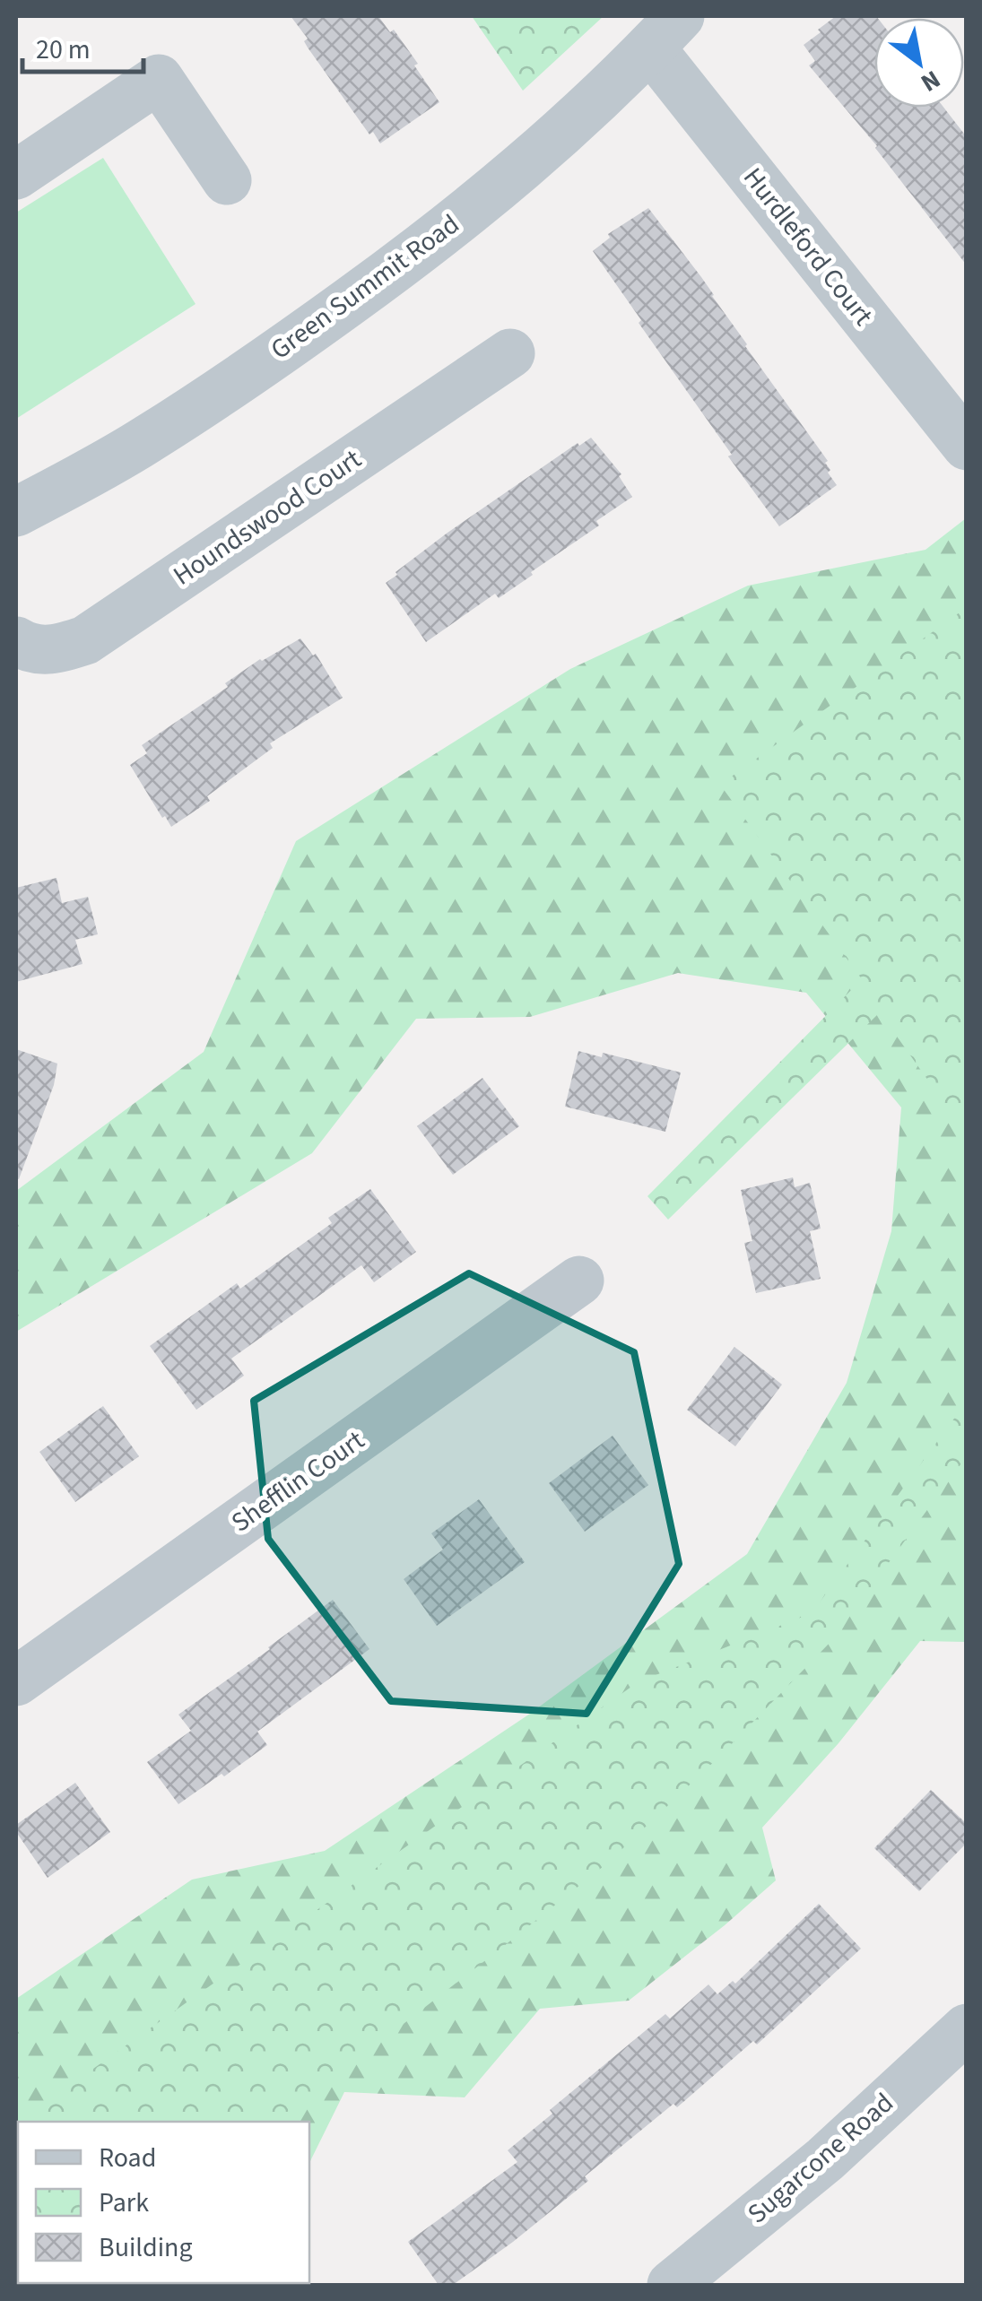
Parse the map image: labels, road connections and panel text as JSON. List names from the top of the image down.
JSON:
{
  "streets": {
    "street": [
      "Hurdleford Court",
      "Green Summit Road",
      "Houndswood Court",
      "Shefflin Court",
      "Sugarcone Road"
    ]
  },
  "crossings": [
    ["Hurdleford Court", "Green Summit Road"]
  ],
  "legend": ["Road", "Park", "Building"],
  "scale_bar": "20 m",
  "north": "bottom right"
}
